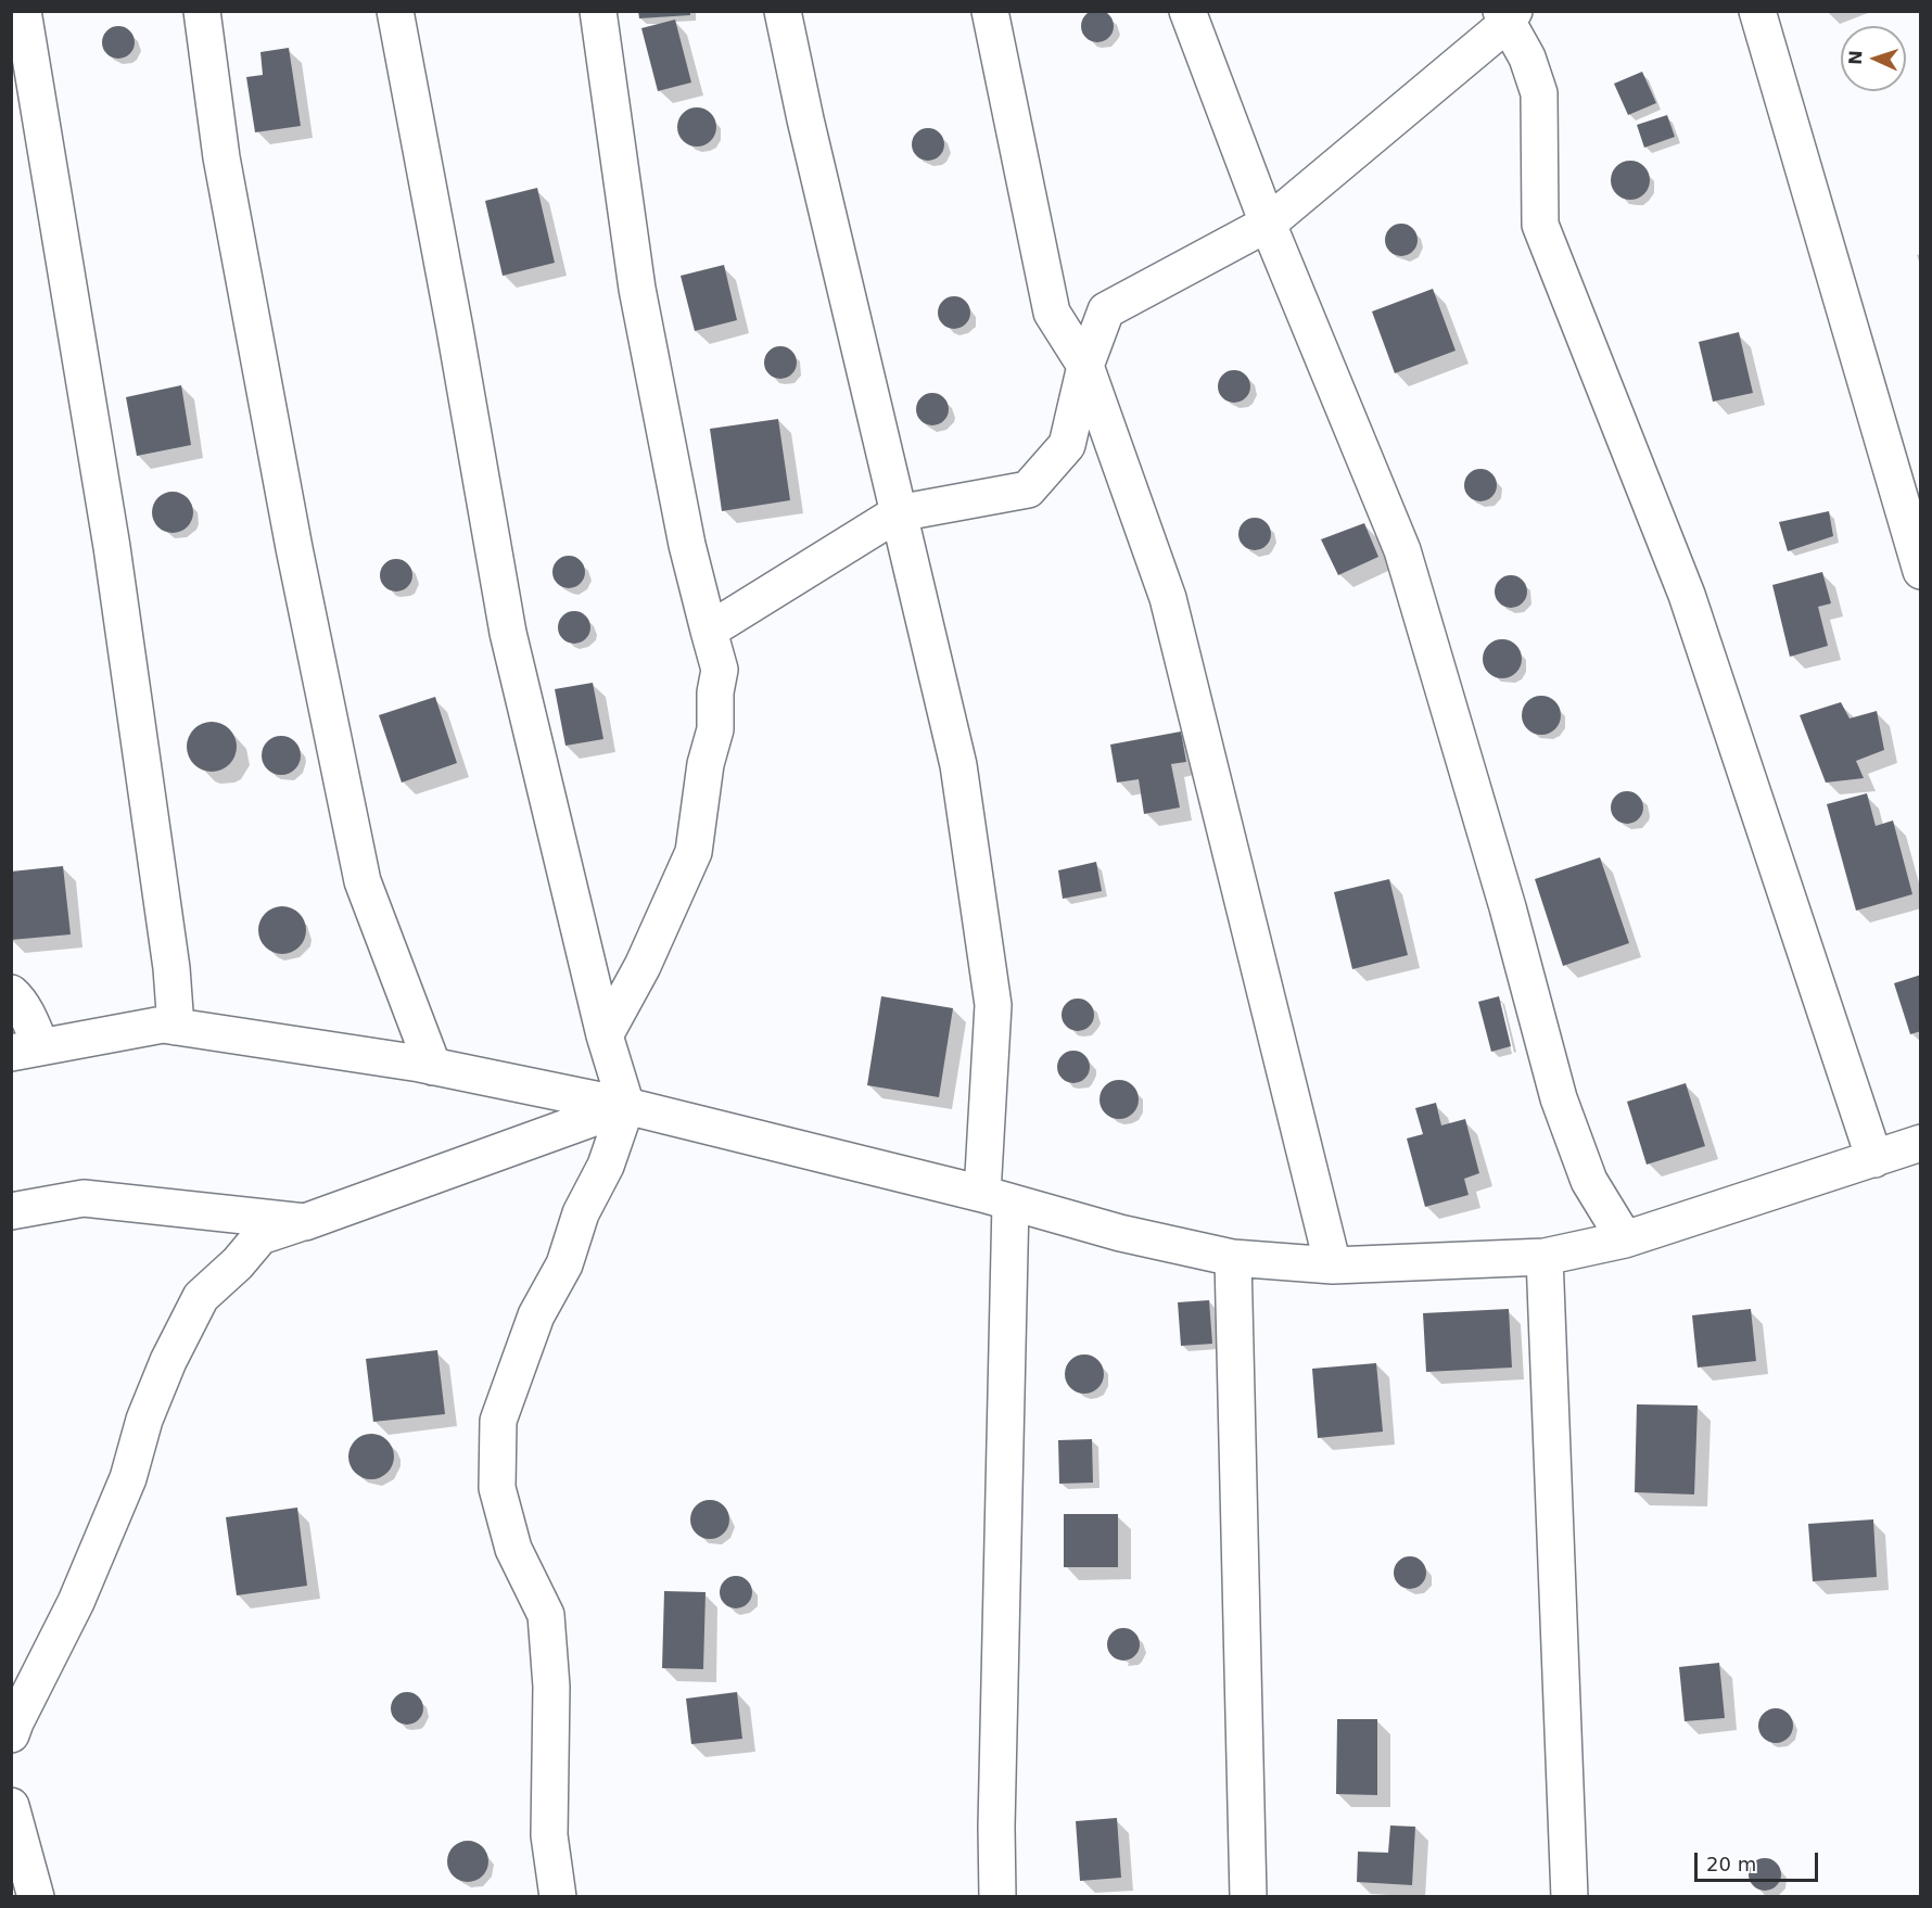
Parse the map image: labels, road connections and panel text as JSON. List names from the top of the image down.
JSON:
{
  "scale_bar": "20 m",
  "north": "left"
}
